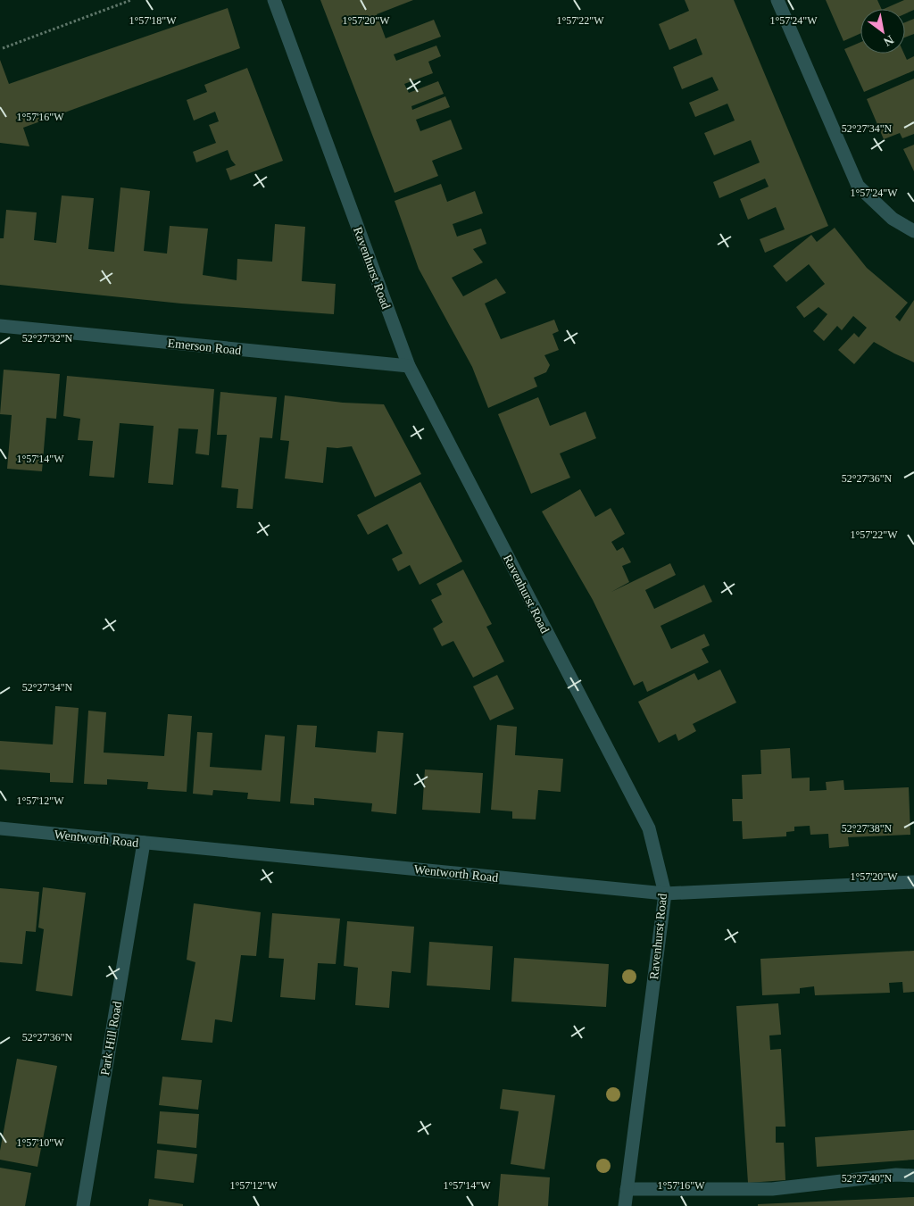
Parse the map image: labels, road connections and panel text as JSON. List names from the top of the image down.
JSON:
{
  "streets": {
    "street": [
      "Ravenhurst Road",
      "Emerson Road",
      "Wentworth Road",
      "Park Hill Road"
    ]
  },
  "crossings": [
    ["Ravenhurst Road", "Emerson Road"],
    ["Ravenhurst Road", "Wentworth Road"],
    ["Wentworth Road", "Park Hill Road"]
  ],
  "north": "bottom right",
  "coordinates": [
    "1°57'22\"W",
    "1°57'18\"W",
    "1°57'20\"W",
    "1°57'24\"W",
    "1°57'16\"W",
    "52°27'34\"N",
    "52°27'32\"N",
    "1°57'14\"W",
    "52°27'36\"N",
    "1°57'12\"W",
    "52°27'38\"N",
    "1°57'10\"W",
    "52°27'40\"N"
  ]
}
